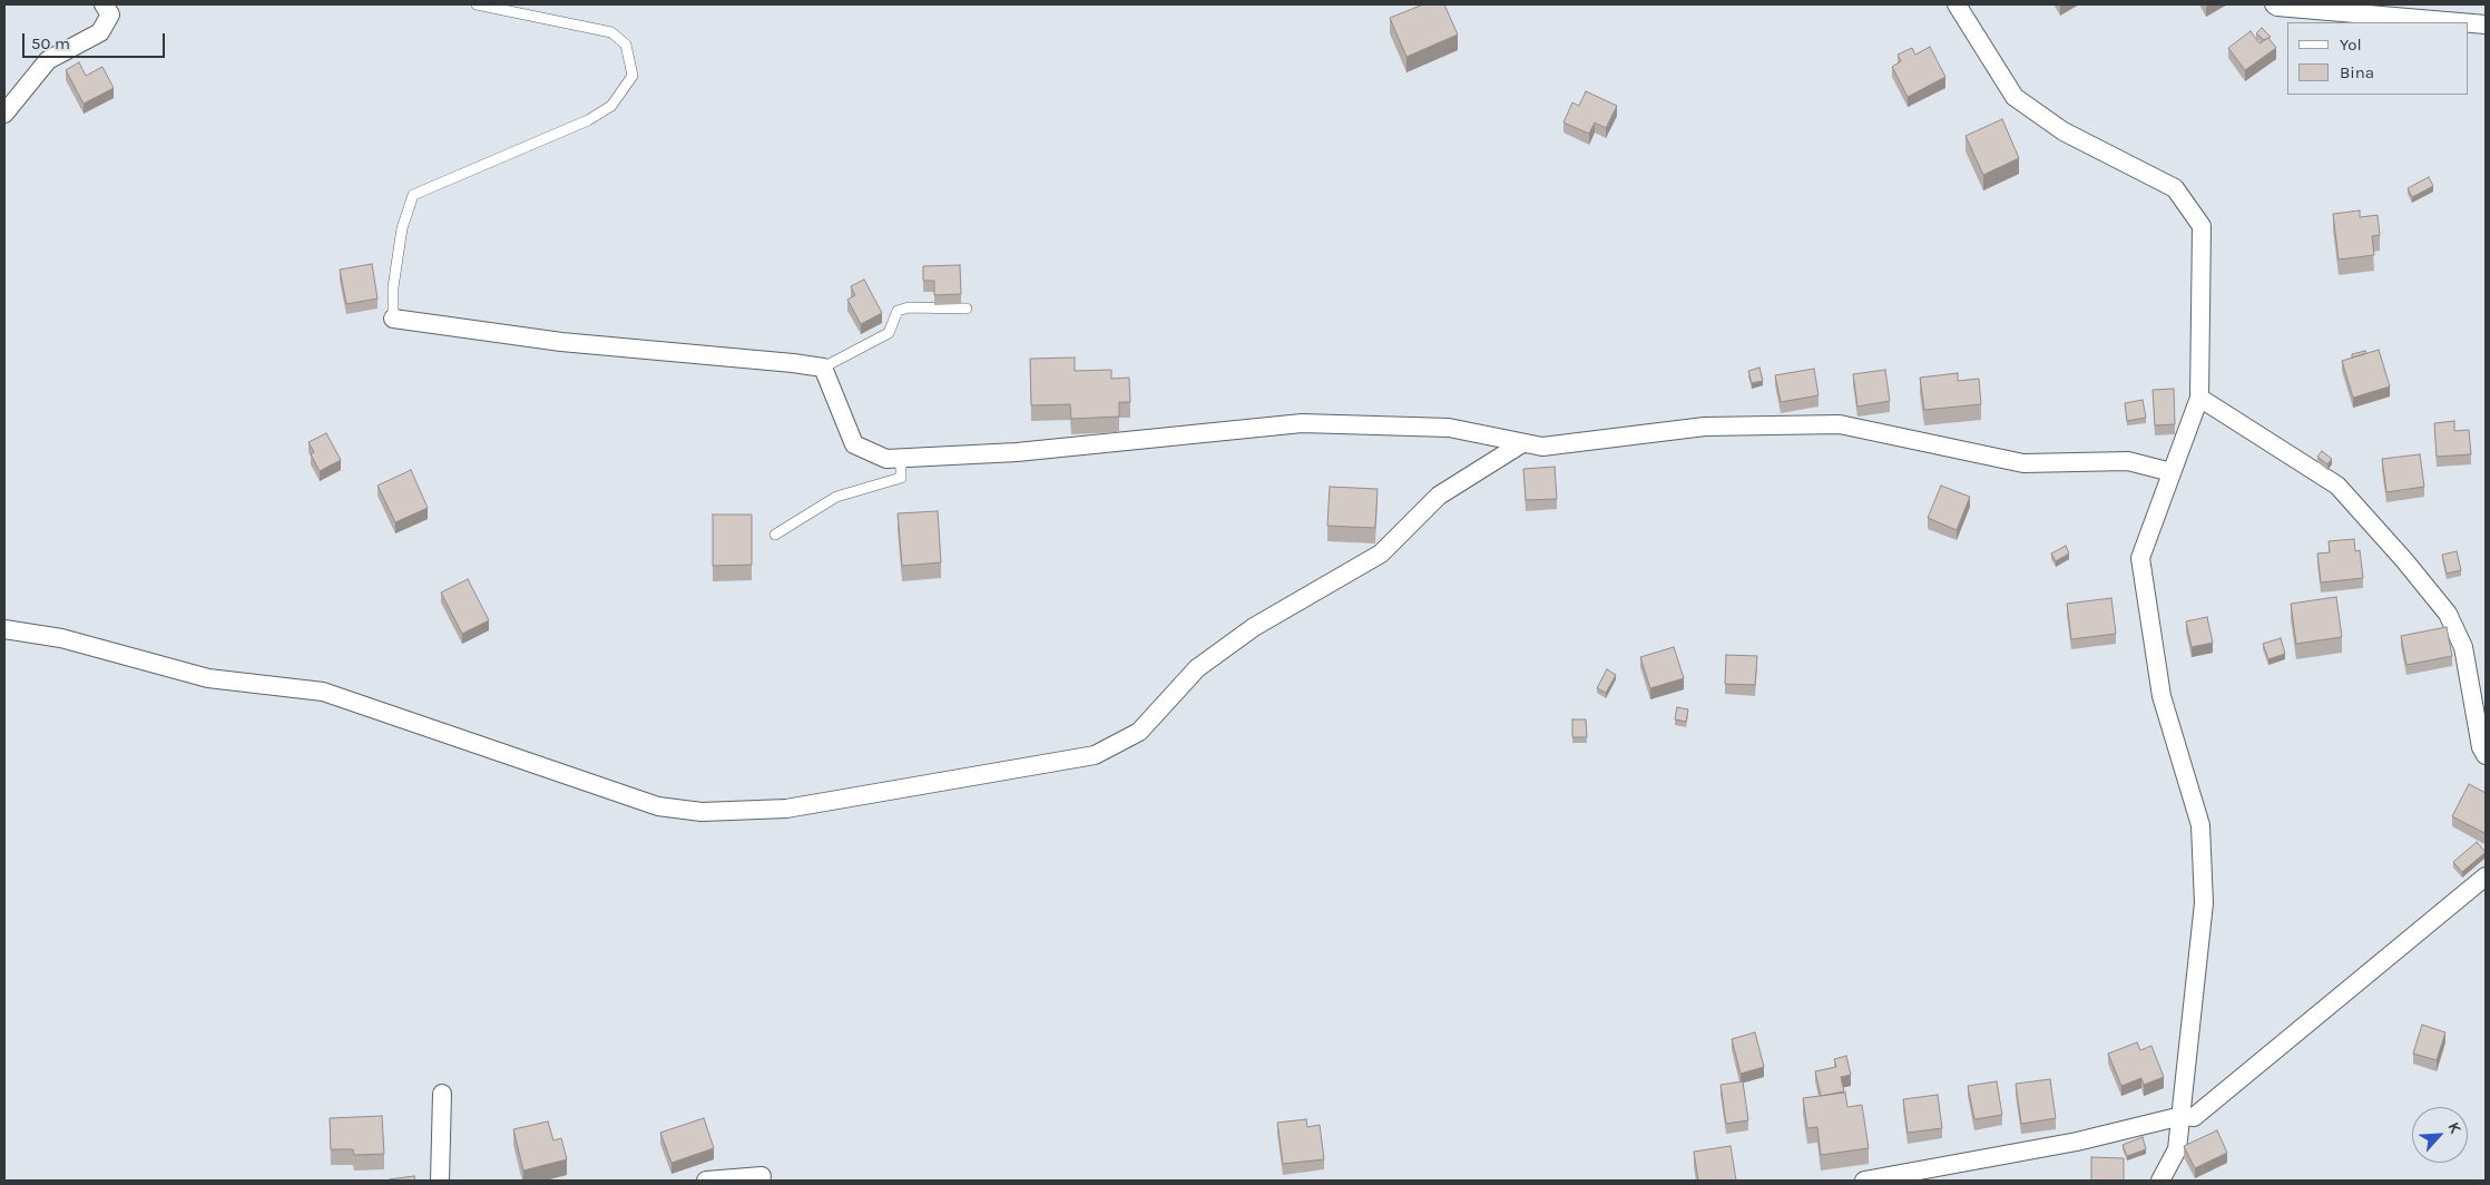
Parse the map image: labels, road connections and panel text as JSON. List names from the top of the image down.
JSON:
{
  "legend": ["Yol", "Bina"],
  "scale_bar": "50 m",
  "north": "top right"
}
